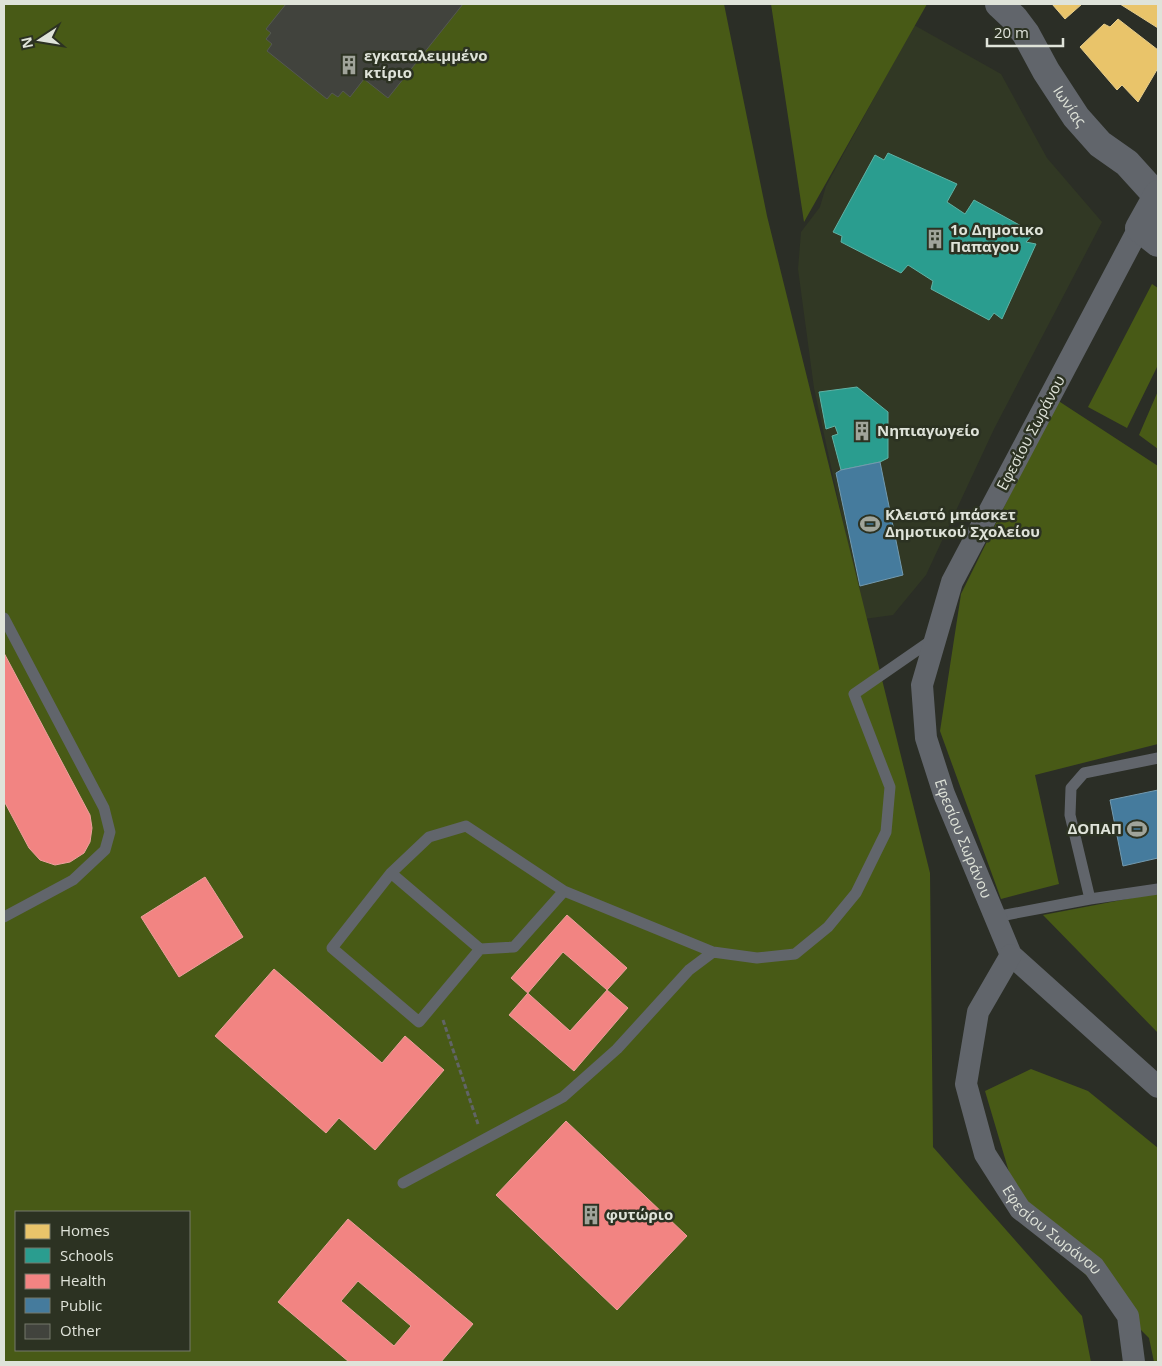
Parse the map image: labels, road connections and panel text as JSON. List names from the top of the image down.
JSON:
{
  "streets": {
    "street": ["Ιωνίας", "Εφεσίου Σωράνου"]
  },
  "places": {
    "building": [
      "εγκαταλειμμένο κτίριο",
      "1ο Δημοτικο Παπαγου",
      "Νηπιαγωγείο",
      "φυτώριο"
    ],
    "sports": ["Κλειστό μπάσκετ Δημοτικού Σχολείου", "ΔΟΠΑΠ"]
  },
  "legend": [
    "Homes",
    "Schools",
    "Health",
    "Public",
    "Other"
  ],
  "scale_bar": "20 m",
  "north": "left"
}
